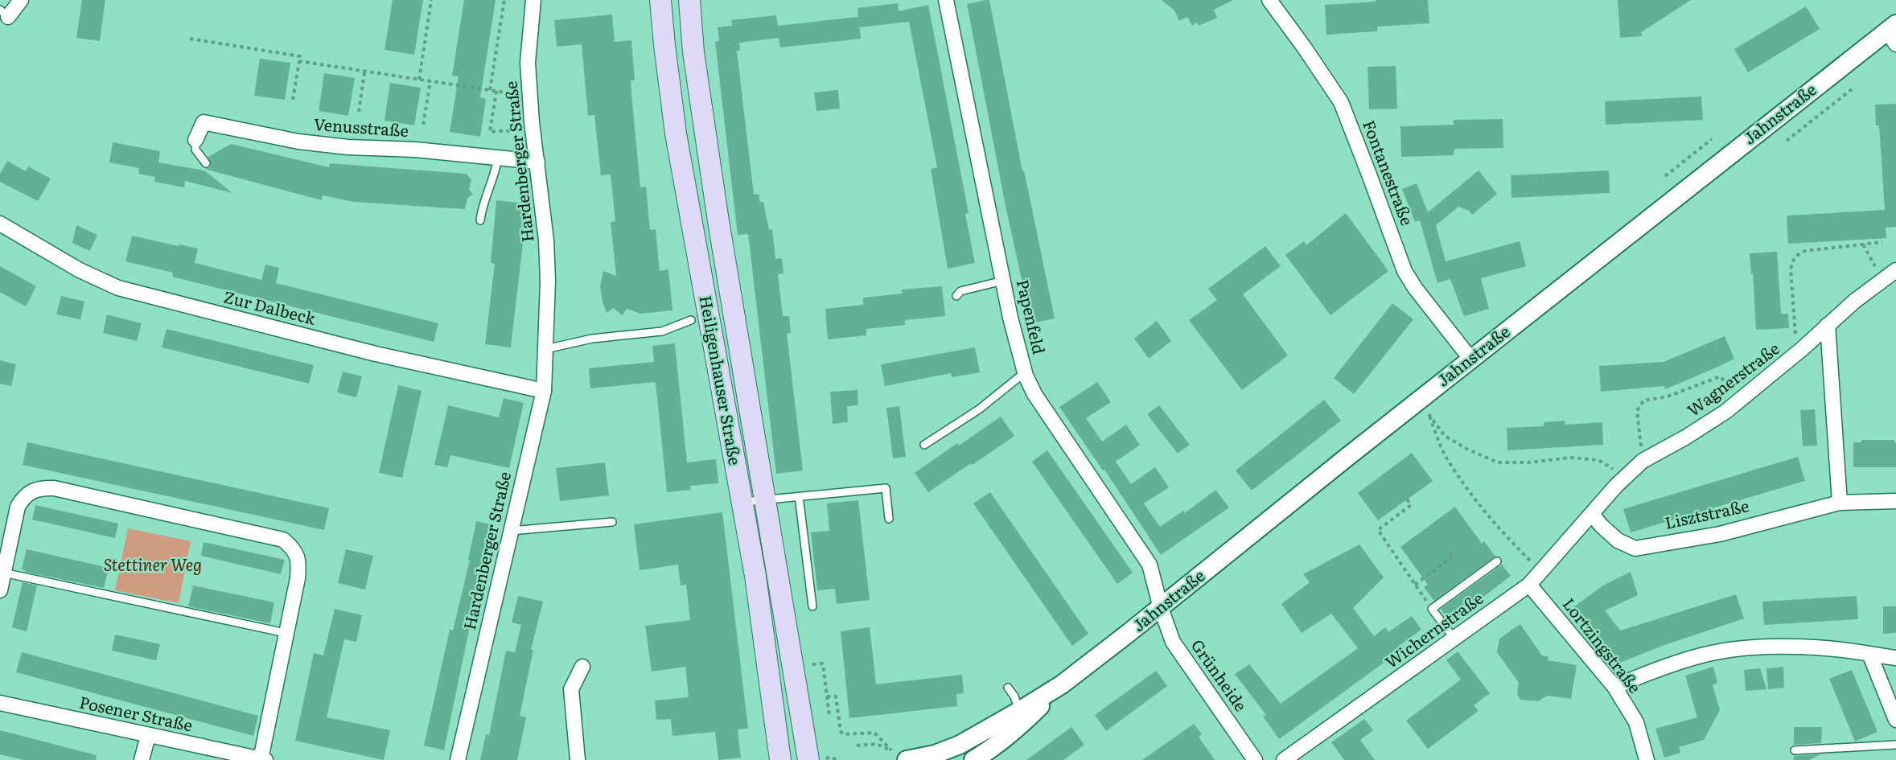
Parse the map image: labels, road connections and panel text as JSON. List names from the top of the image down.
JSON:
{
  "streets": {
    "main road": ["Heiligenhauser Straße"],
    "street": [
      "Jahnstraße",
      "Venusstraße",
      "Hardenberger Straße",
      "Fontanestraße",
      "Zur Dalbeck",
      "Papenfeld",
      "Wagnerstraße",
      "Lisztstraße",
      "Wichernstraße",
      "Lortzingstraße",
      "Grünheide",
      "Posener Straße"
    ]
  },
  "crossings": [
    ["Jahnstraße", "Fontanestraße"],
    ["Jahnstraße", "Papenfeld"],
    ["Jahnstraße", "Grünheide"],
    ["Venusstraße", "Hardenberger Straße"],
    ["Hardenberger Straße", "Zur Dalbeck"],
    ["Papenfeld", "Grünheide"],
    ["Wagnerstraße", "Lisztstraße"],
    ["Wagnerstraße", "Wichernstraße"],
    ["Lisztstraße", "Wichernstraße"],
    ["Wichernstraße", "Lortzingstraße"]
  ],
  "parks": ["Stettiner Weg"]
}
